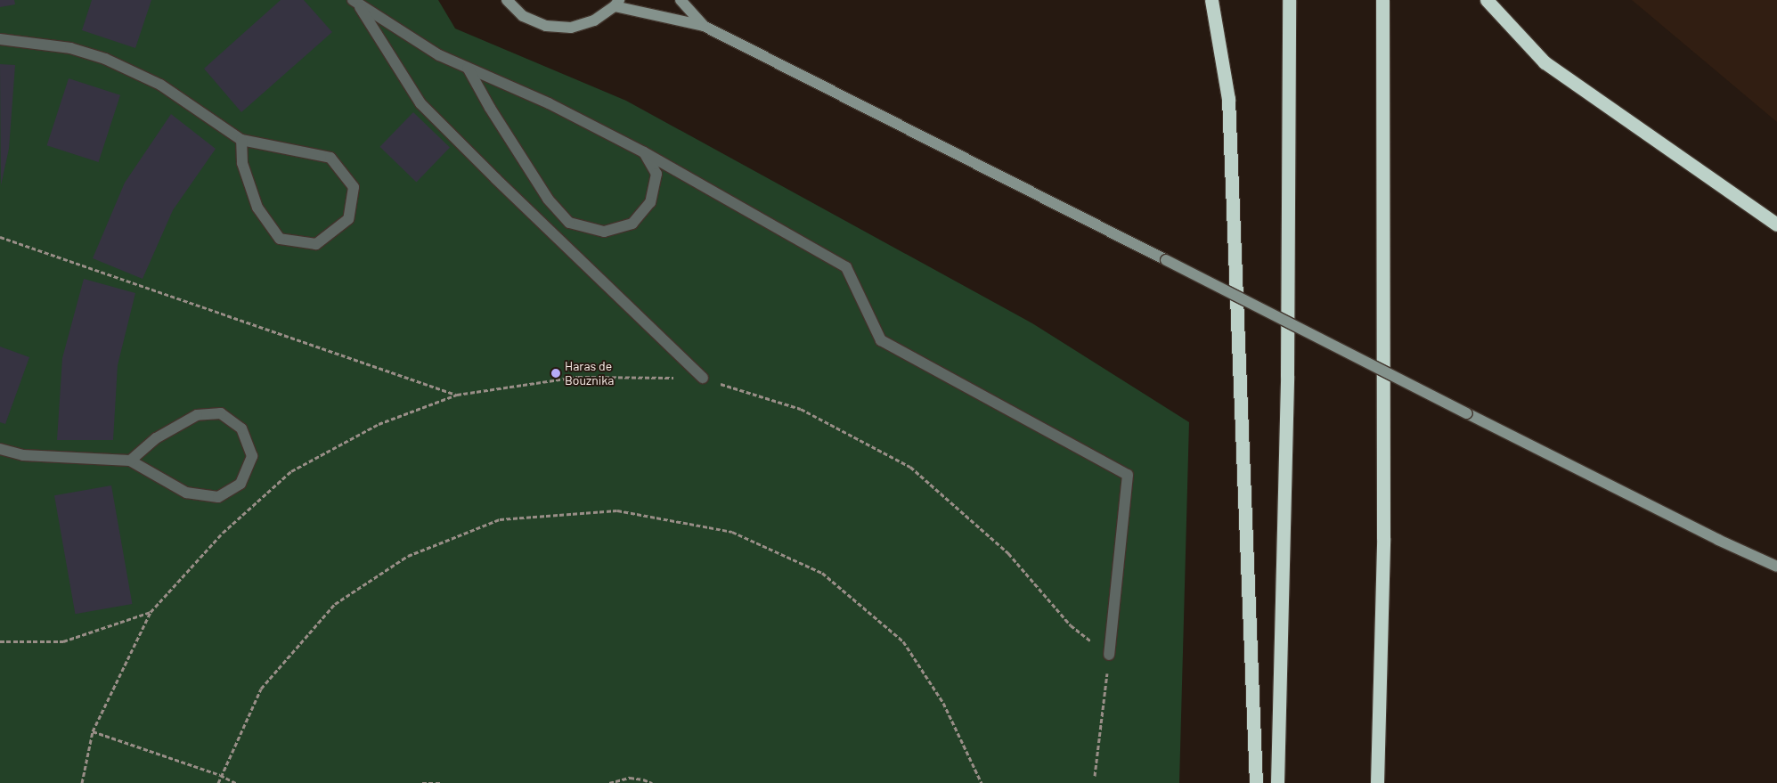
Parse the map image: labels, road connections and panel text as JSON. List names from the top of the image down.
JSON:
{
  "places": ["Haras de Bouznika"]
}
